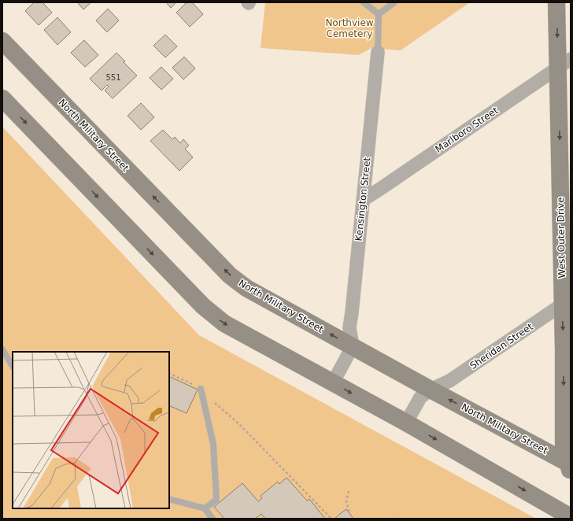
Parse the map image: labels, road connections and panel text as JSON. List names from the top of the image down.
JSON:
{
  "streets": {
    "street": [
      "Marlboro Street",
      "North Military Street",
      "Kensington Street",
      "West Outer Drive",
      "Sheridan Street"
    ]
  },
  "crossings": [
    ["Marlboro Street", "Kensington Street"],
    ["Marlboro Street", "West Outer Drive"],
    ["North Military Street", "Kensington Street"],
    ["North Military Street", "West Outer Drive"],
    ["North Military Street", "Sheridan Street"],
    ["West Outer Drive", "Sheridan Street"]
  ],
  "one_way": ["West Outer Drive"],
  "parks": ["Northview Cemetery"],
  "house_numbers": ["551"]
}
